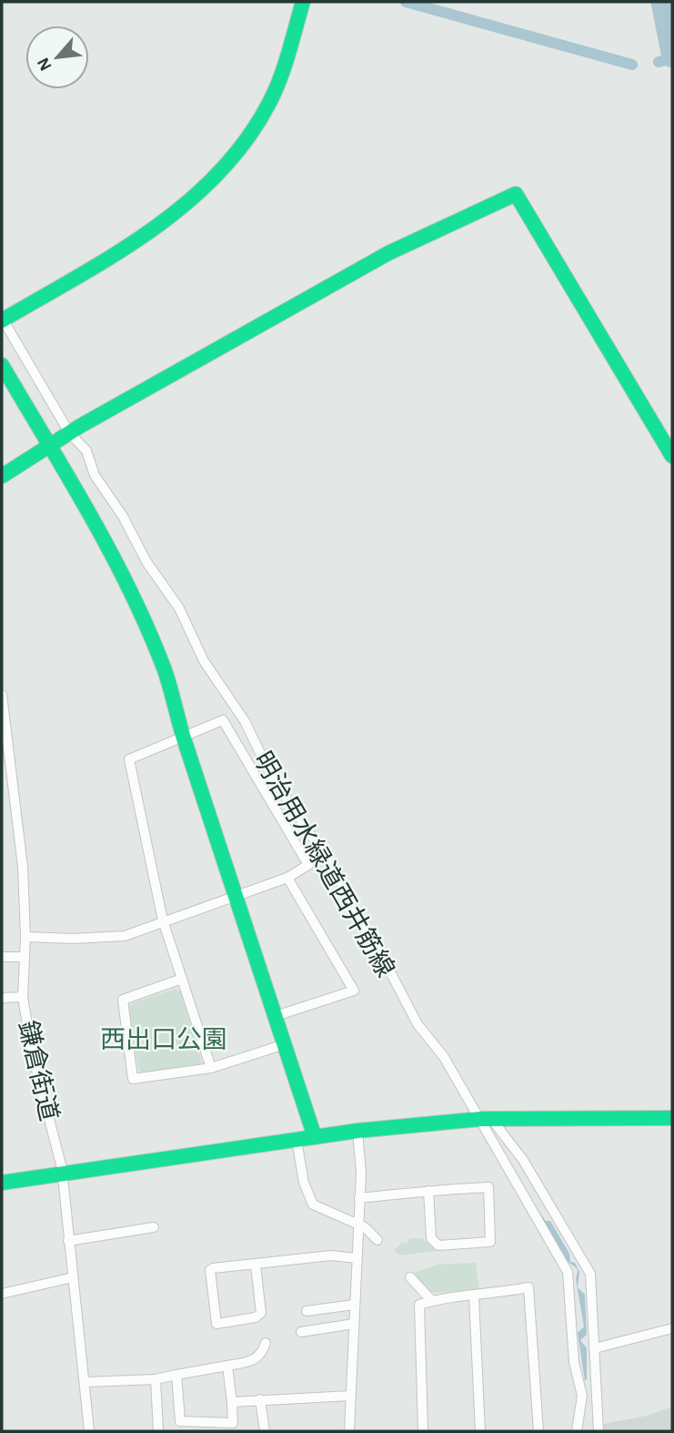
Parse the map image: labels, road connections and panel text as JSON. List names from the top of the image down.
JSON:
{
  "streets": {
    "street": ["明治用水緑道西井筋線", "鎌倉街道"]
  },
  "parks": ["西出口公園"],
  "north": "bottom left"
}
